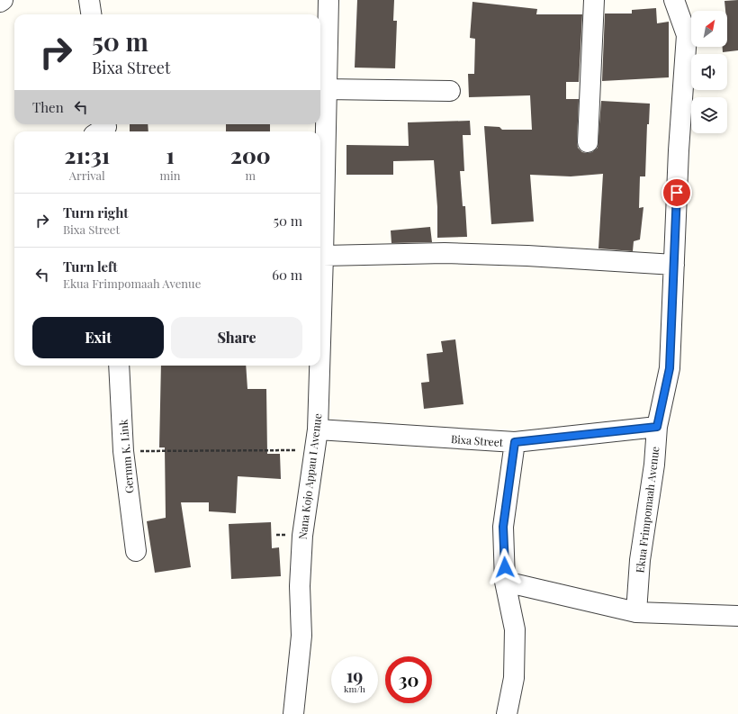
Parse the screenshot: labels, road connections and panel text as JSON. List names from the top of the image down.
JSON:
{
  "streets": {
    "street": [
      "Bixa Street",
      "Germm K. Link",
      "Nana Kojo Appau I Avenue",
      "Ekua Frimpomaah Avenue"
    ]
  },
  "crossings": [
    ["Bixa Street", "Nana Kojo Appau I Avenue"],
    ["Bixa Street", "Ekua Frimpomaah Avenue"]
  ],
  "north": "top right",
  "page": {
    "turn": ["50 m", "Bixa Street"],
    "then": "Then",
    "eta": [
      "21:31",
      "Arrival",
      "1",
      "min",
      "200",
      "m"
    ],
    "list": [
      {
        "name": "Turn right",
        "note": "Bixa Street",
        "value": "50 m"
      },
      {
        "name": "Turn left",
        "note": "Ekua Frimpomaah Avenue",
        "value": "60 m"
      }
    ],
    "buttons": ["Exit", "Share"],
    "speed": "19 km/h",
    "limit": "30"
  }
}
